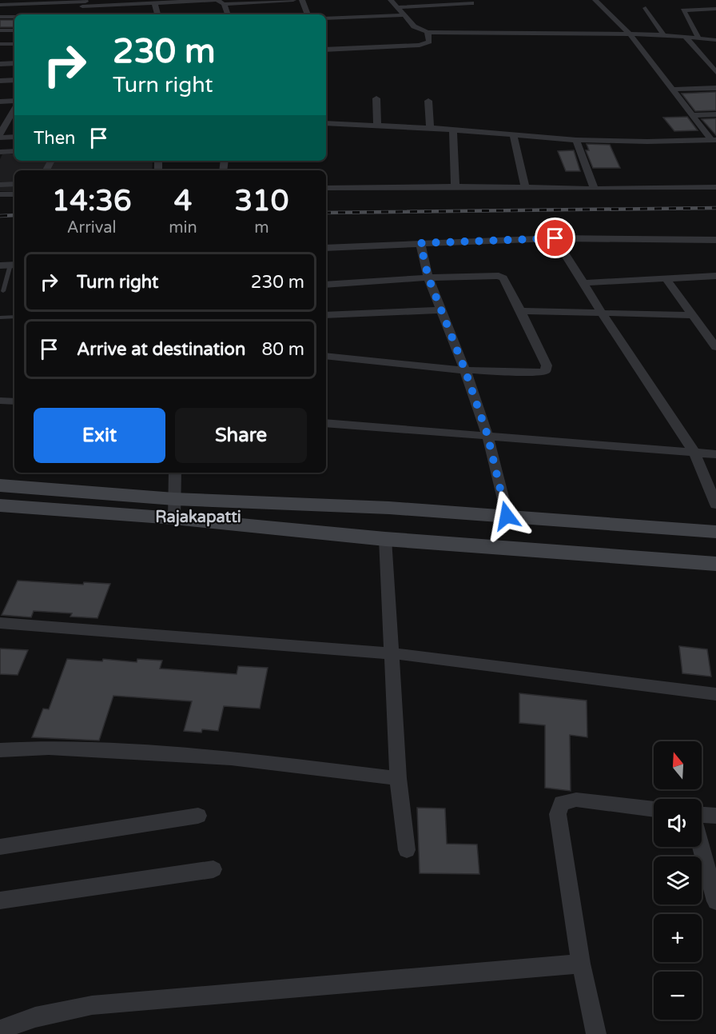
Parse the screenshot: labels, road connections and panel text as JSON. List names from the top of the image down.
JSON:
{
  "districts": ["Rajakapatti"],
  "north": "top",
  "page": {
    "turn": ["230 m", "Turn right"],
    "then": "Then",
    "eta": [
      "14:36",
      "Arrival",
      "4",
      "min",
      "310",
      "m"
    ],
    "list": [
      {
        "name": "Turn right",
        "value": "230 m"
      },
      {
        "name": "Arrive at destination",
        "value": "80 m"
      }
    ],
    "buttons": ["Exit", "Share"],
    "map_buttons": ["+", "−"]
  }
}
